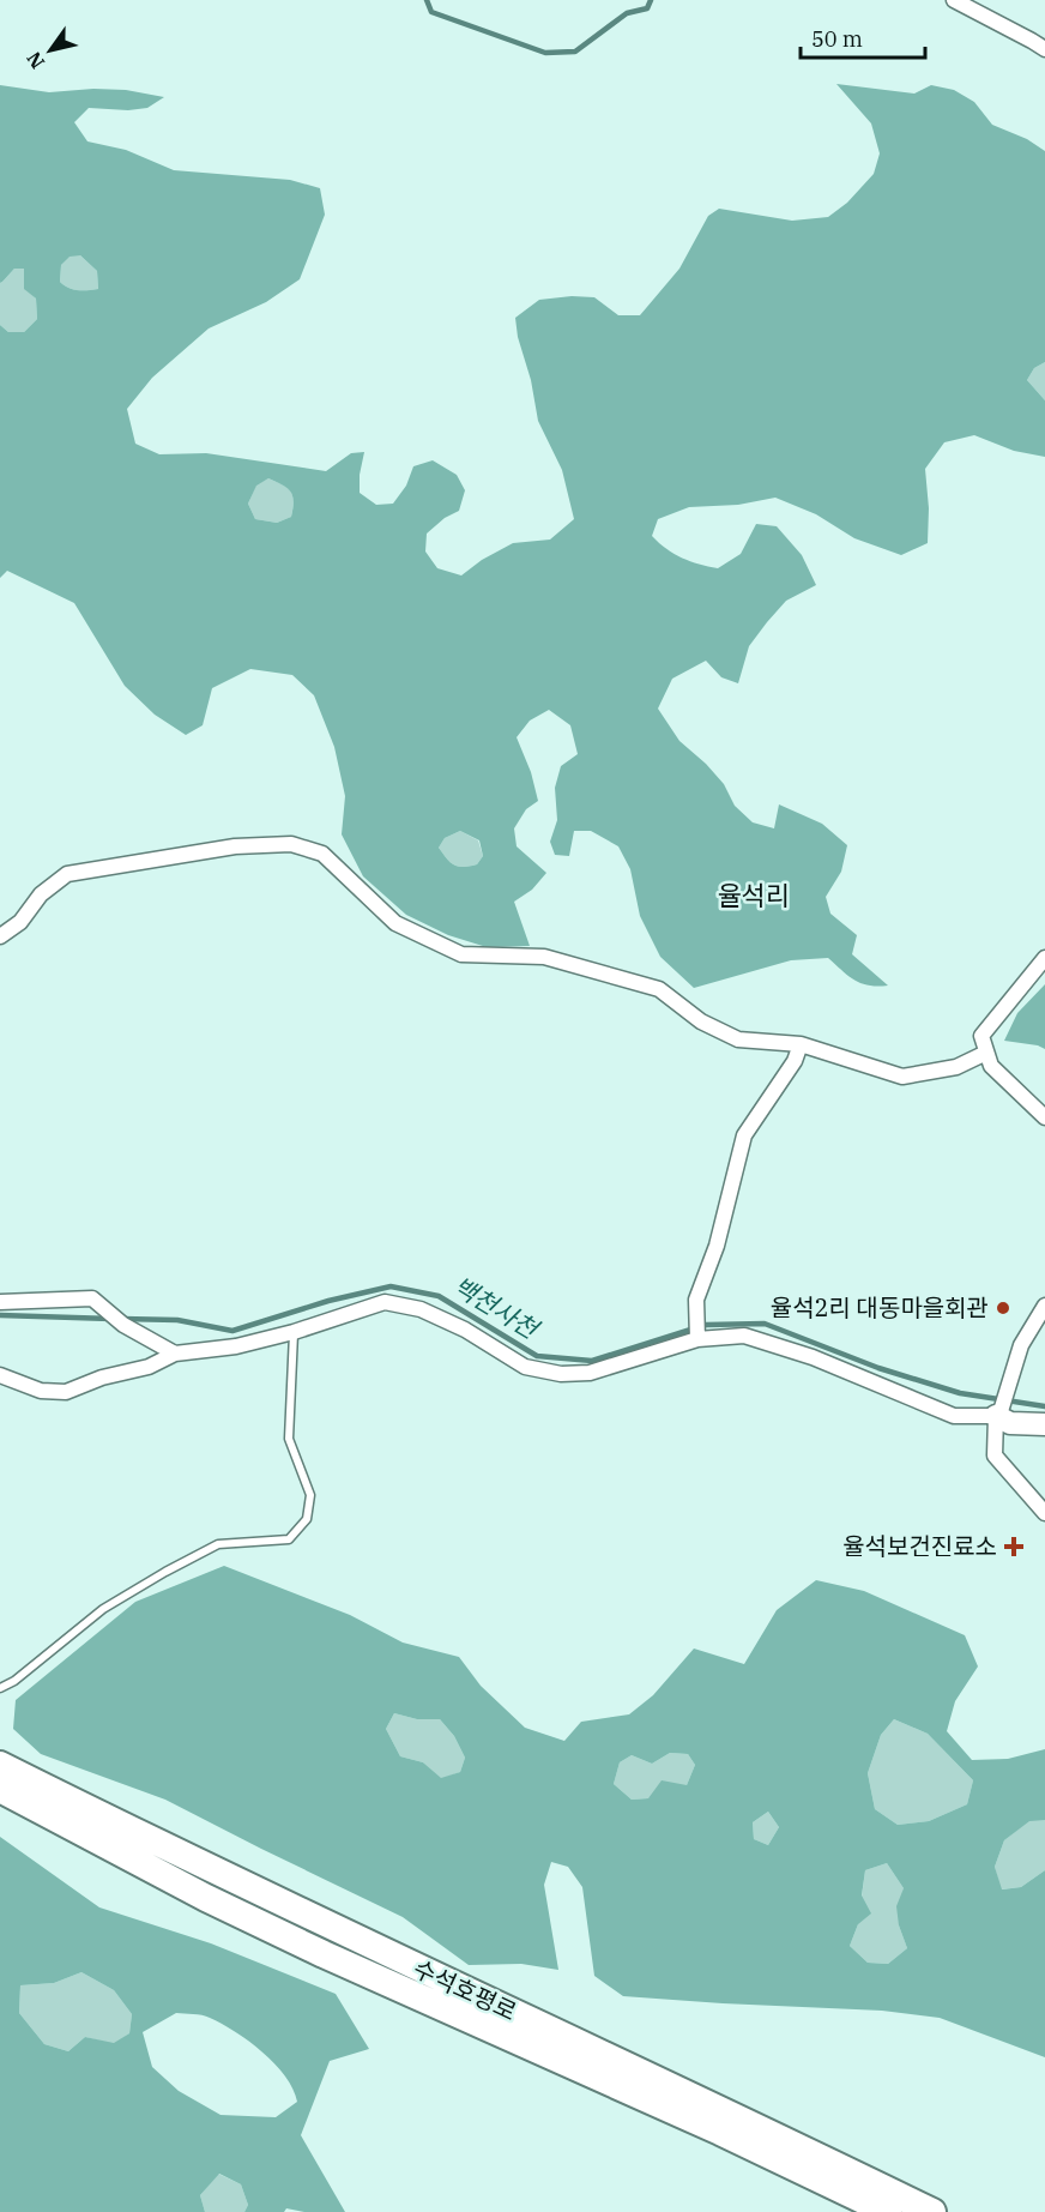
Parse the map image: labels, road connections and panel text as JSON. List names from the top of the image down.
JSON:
{
  "streets": {
    "highway": ["수석호평로"]
  },
  "districts": ["율석리"],
  "water": ["백천사천"],
  "places": {
    "other": ["율석2리 대동마을회관"],
    "health": ["율석보건진료소"]
  },
  "scale_bar": "50 m",
  "north": "bottom left"
}
